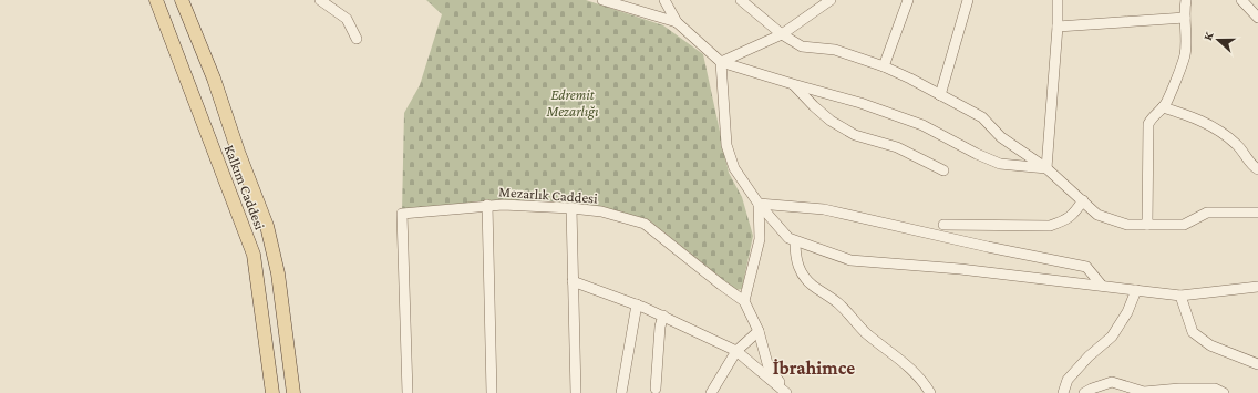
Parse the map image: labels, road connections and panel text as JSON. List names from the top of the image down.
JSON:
{
  "streets": {
    "main road": ["Kalkım Caddesi"],
    "street": ["Mezarlık Caddesi"]
  },
  "districts": ["İbrahimce"],
  "parks": ["Edremit Mezarlığı"],
  "north": "left"
}
